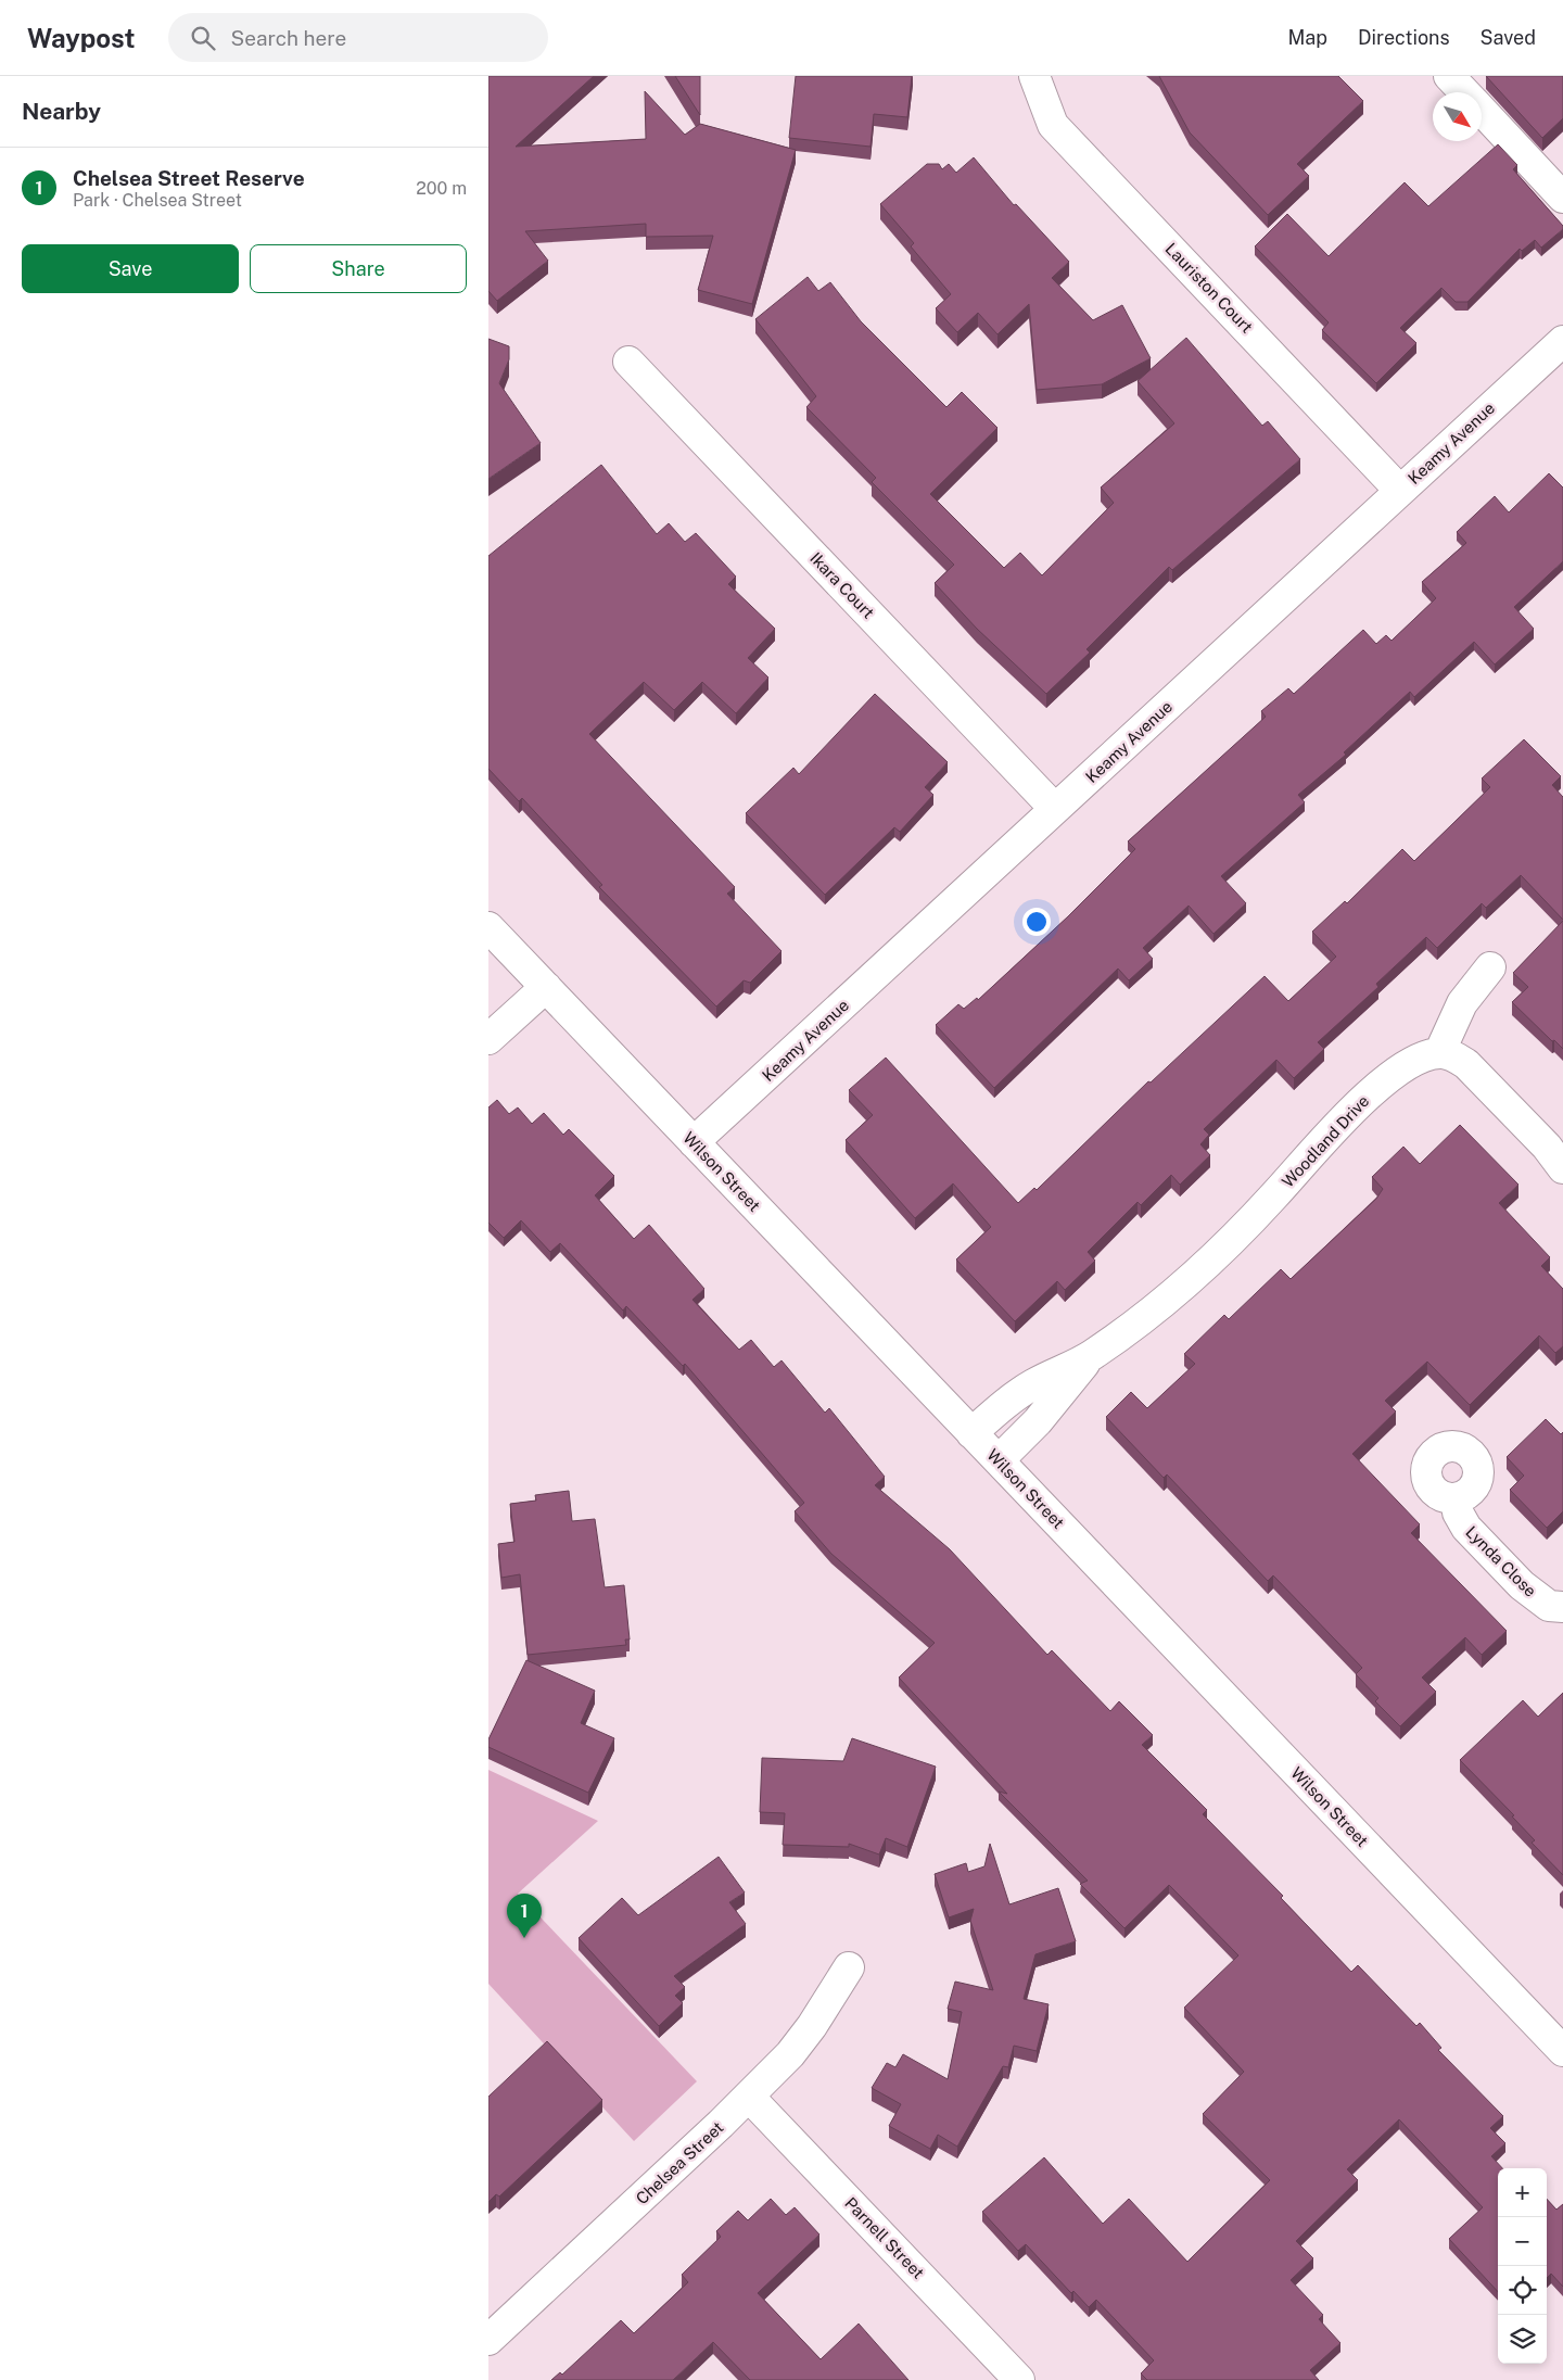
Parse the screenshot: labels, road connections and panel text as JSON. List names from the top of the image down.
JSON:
{
  "streets": {
    "street": [
      "Lauriston Court",
      "Keamy Avenue",
      "Ikara Court",
      "Woodland Drive",
      "Wilson Street",
      "Lynda Close",
      "Chelsea Street",
      "Parnell Street"
    ]
  },
  "crossings": [
    ["Lauriston Court", "Keamy Avenue"],
    ["Keamy Avenue", "Ikara Court"],
    ["Keamy Avenue", "Wilson Street"],
    ["Woodland Drive", "Wilson Street"],
    ["Chelsea Street", "Parnell Street"]
  ],
  "north": "bottom right",
  "page": {
    "header": "Waypost",
    "search": "Search here",
    "nav": ["Map", "Directions", "Saved"],
    "heading": "Nearby",
    "list": [
      {
        "mark": "1",
        "name": "Chelsea Street Reserve",
        "note": "Park · Chelsea Street",
        "value": "200 m"
      }
    ],
    "buttons": ["Save", "Share"],
    "pins": "1",
    "map_buttons": ["+", "−"]
  }
}
